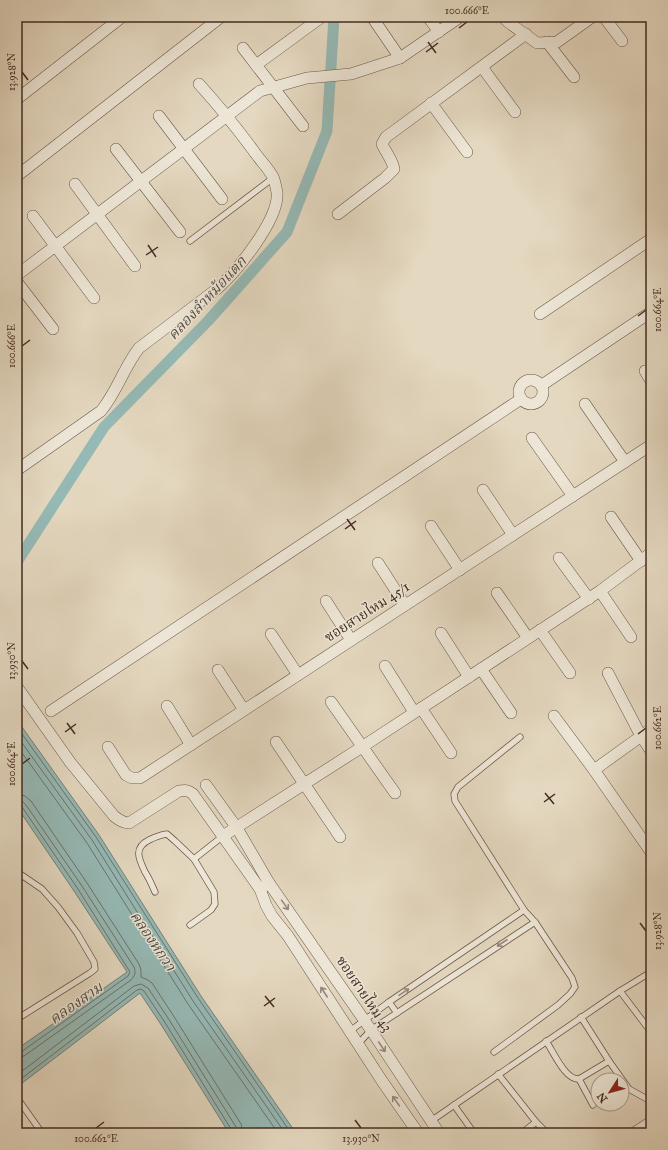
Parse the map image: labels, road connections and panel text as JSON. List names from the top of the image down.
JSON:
{
  "streets": {
    "street": ["ซอยสายไหม 45/1", "ซอยสายไหม 43"]
  },
  "water": ["คลองลำหม้อแตก", "คลองหกวา", "คลองสาม"],
  "north": "bottom left",
  "coordinates": [
    "100.666°E",
    "13.928°N",
    "100.664°E",
    "13.930°N",
    "100.662°E"
  ]
}
